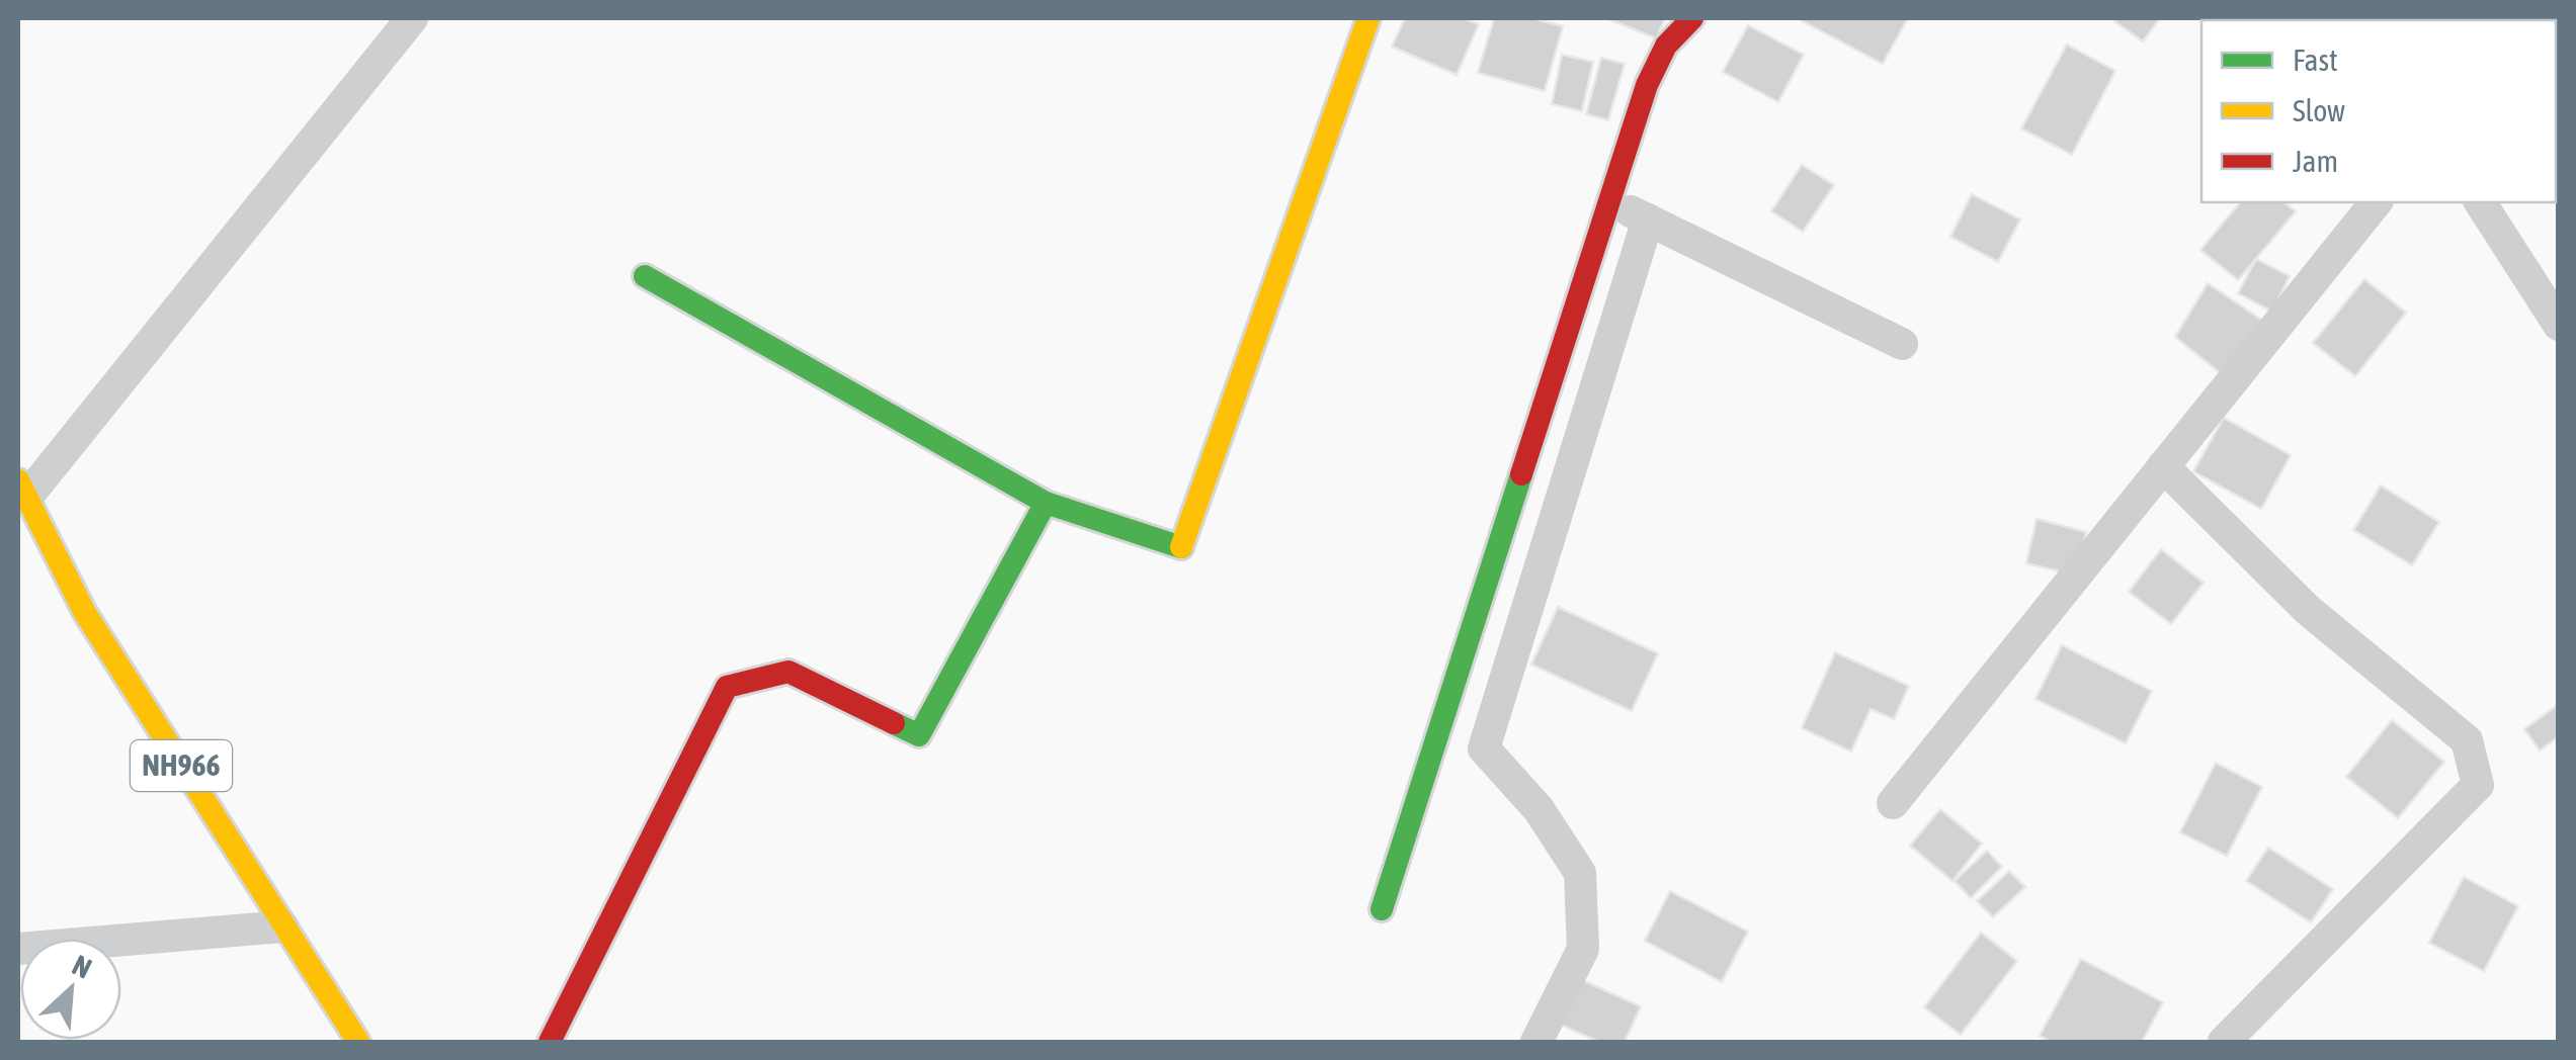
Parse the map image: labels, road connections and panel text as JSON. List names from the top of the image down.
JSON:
{
  "streets": {
    "main road": ["NH966"]
  },
  "legend": ["Fast", "Slow", "Jam"],
  "north": "top right"
}
